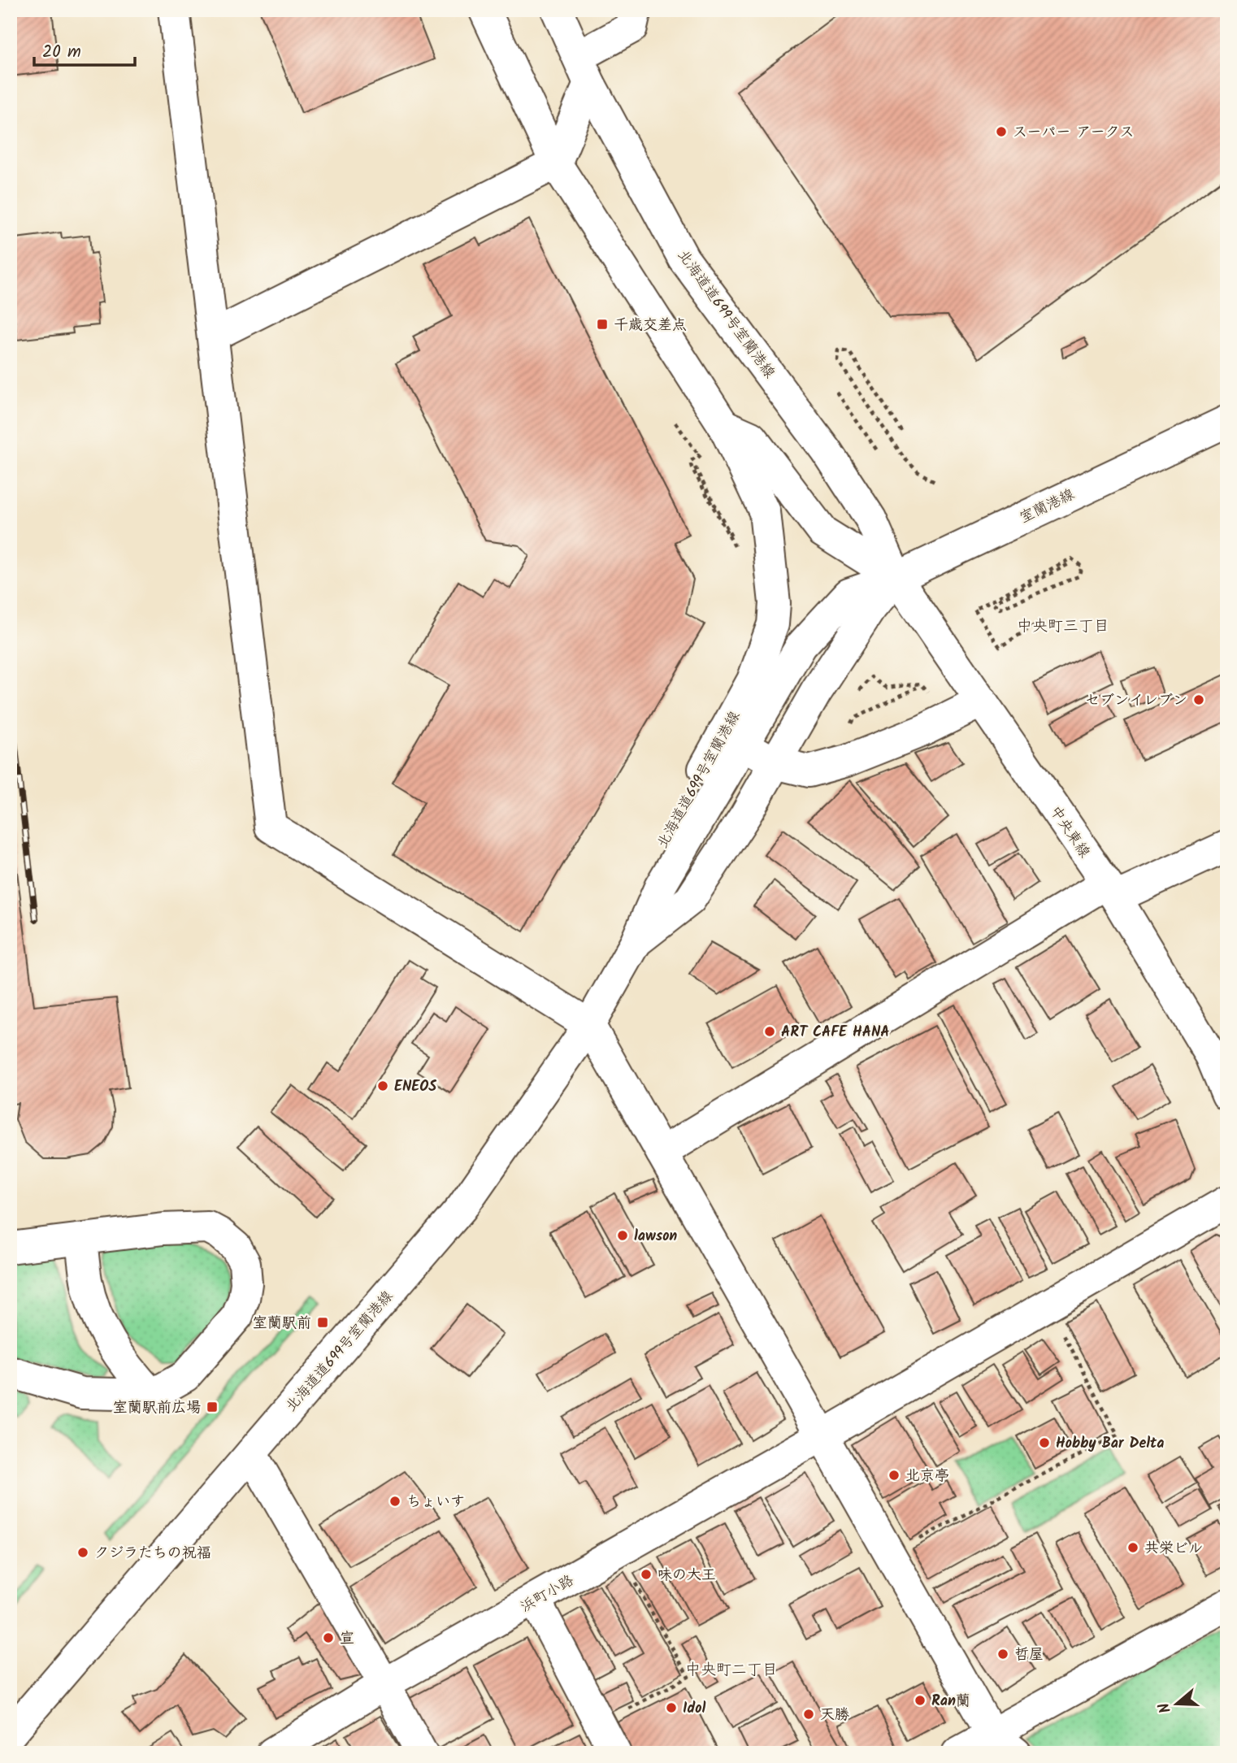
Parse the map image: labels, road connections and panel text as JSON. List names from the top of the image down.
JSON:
{
  "streets": {
    "street": [
      "北海道道699号室蘭港線",
      "室蘭港線",
      "中央東線",
      "浜町小路"
    ]
  },
  "crossings": [
    ["北海道道699号室蘭港線", "室蘭港線"],
    ["北海道道699号室蘭港線", "中央東線"],
    ["室蘭港線", "中央東線"]
  ],
  "districts": ["中央町三丁目", "中央町二丁目"],
  "places": {
    "other": [
      "スーパー アークス",
      "セブンイレブン",
      "ART CAFE HANA",
      "ENEOS",
      "lawson",
      "Hobby Bar Delta",
      "北京亭",
      "ちょいす",
      "共栄ビル",
      "クジラたちの祝福",
      "味の大王",
      "宣",
      "哲屋",
      "Ran蘭",
      "Idol",
      "天勝"
    ],
    "transit": ["千歳交差点", "室蘭駅前", "室蘭駅前広場"]
  },
  "scale_bar": "20 m",
  "north": "left"
}
